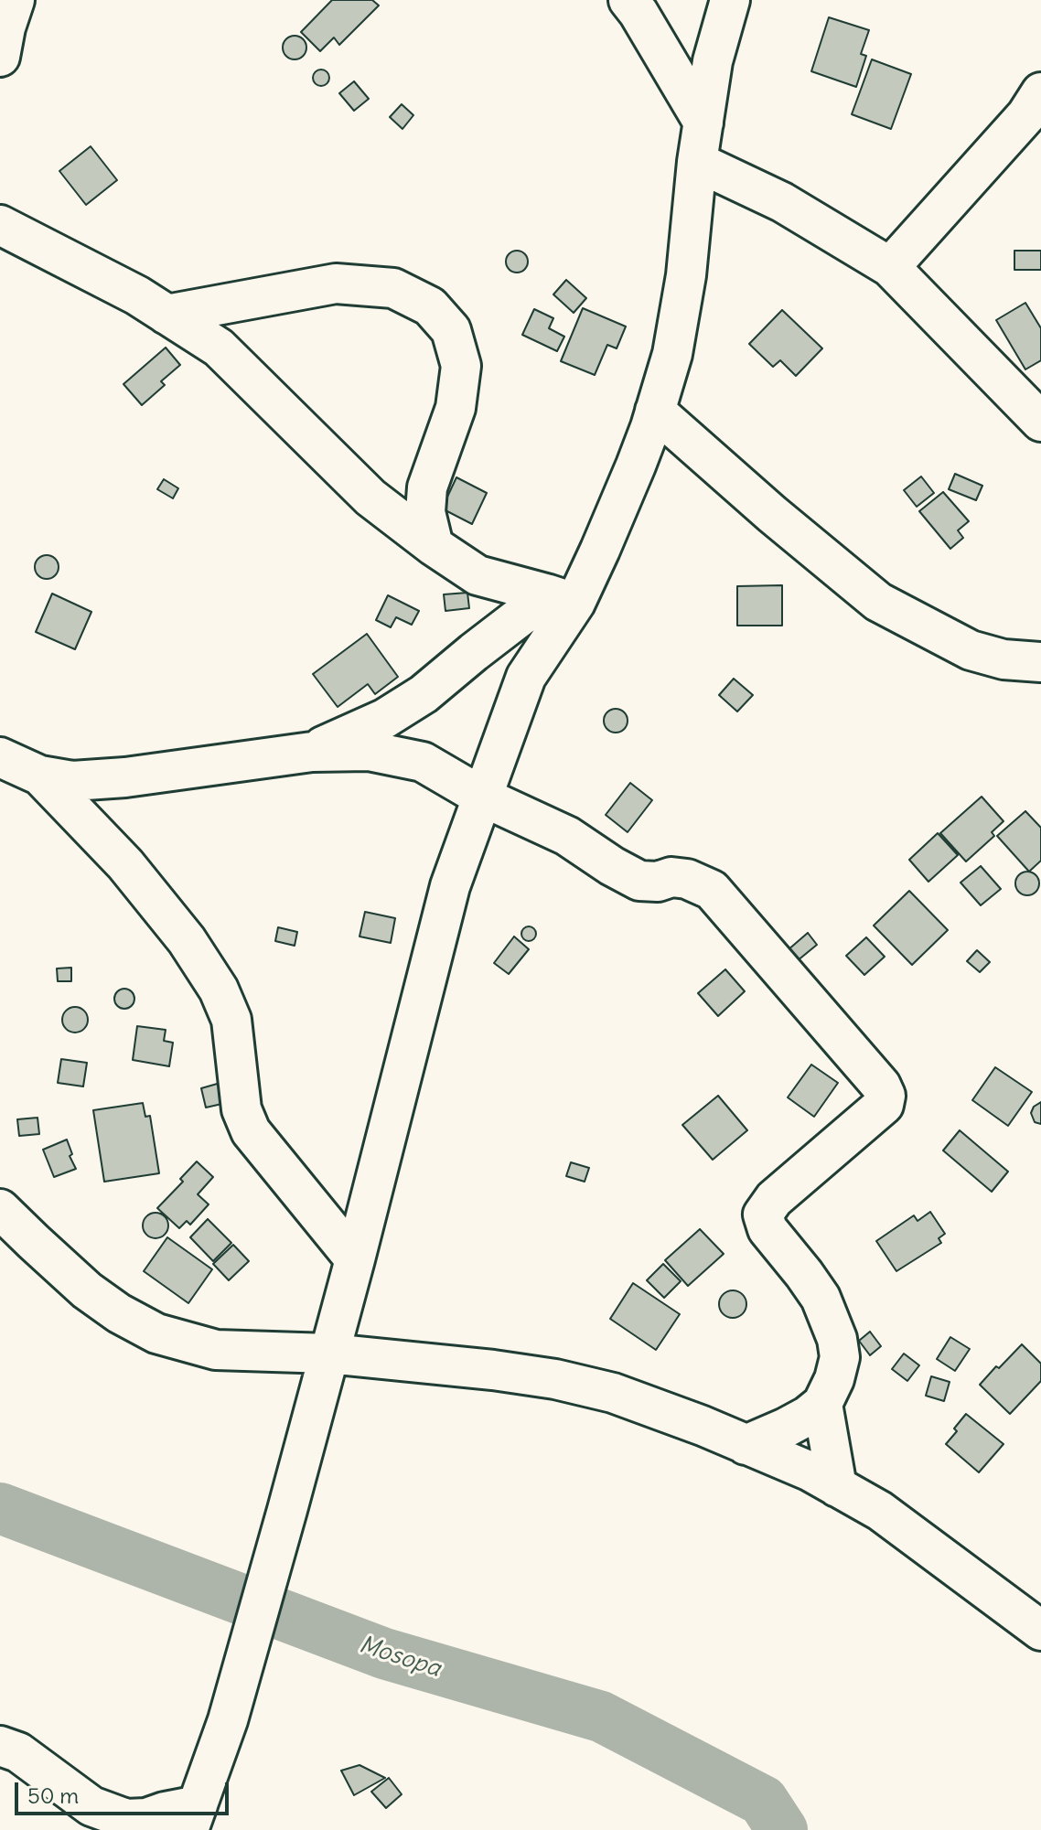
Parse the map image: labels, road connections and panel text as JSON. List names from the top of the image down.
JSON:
{
  "water": ["Mosopa"],
  "scale_bar": "50 m"
}
